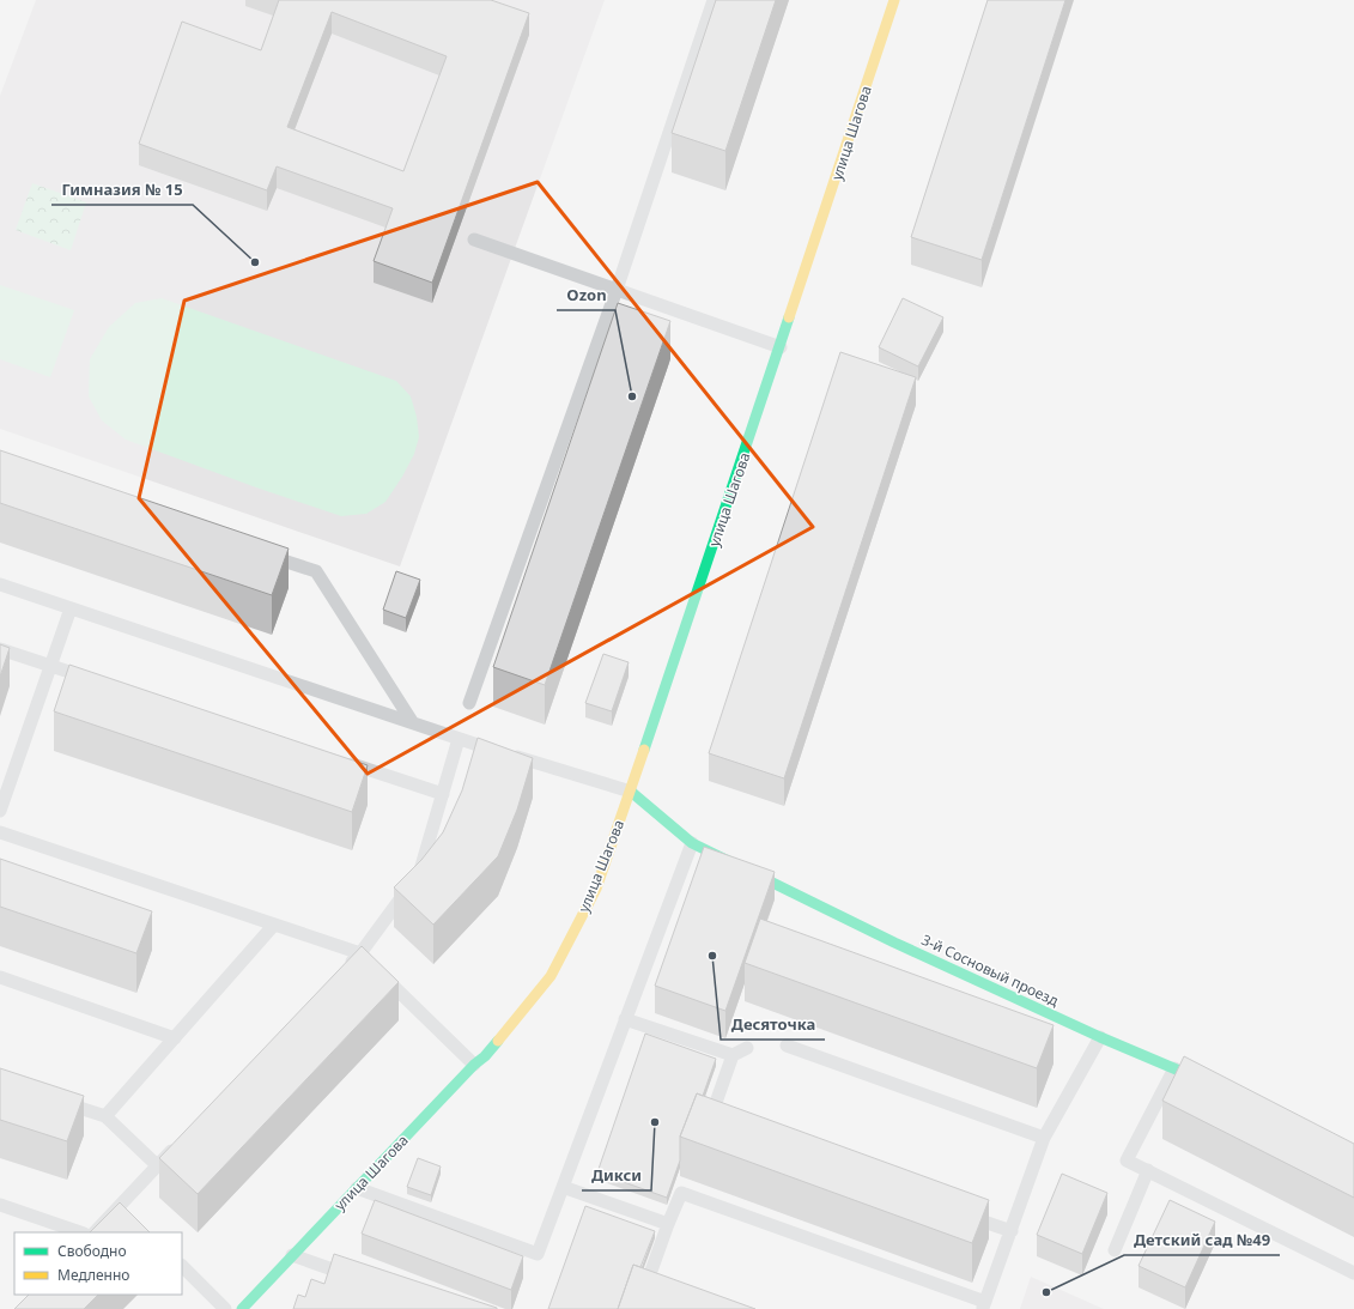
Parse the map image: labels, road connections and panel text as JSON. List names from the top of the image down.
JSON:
{
  "streets": {
    "main road": ["улица Шагова", "3-й Сосновый проезд"]
  },
  "crossings": [
    ["улица Шагова", "3-й Сосновый проезд"]
  ],
  "places": [
    "Гимназия № 15",
    "Ozon",
    "Десяточка",
    "Дикси",
    "Детский сад №49"
  ],
  "legend": ["Свободно", "Медленно"]
}
